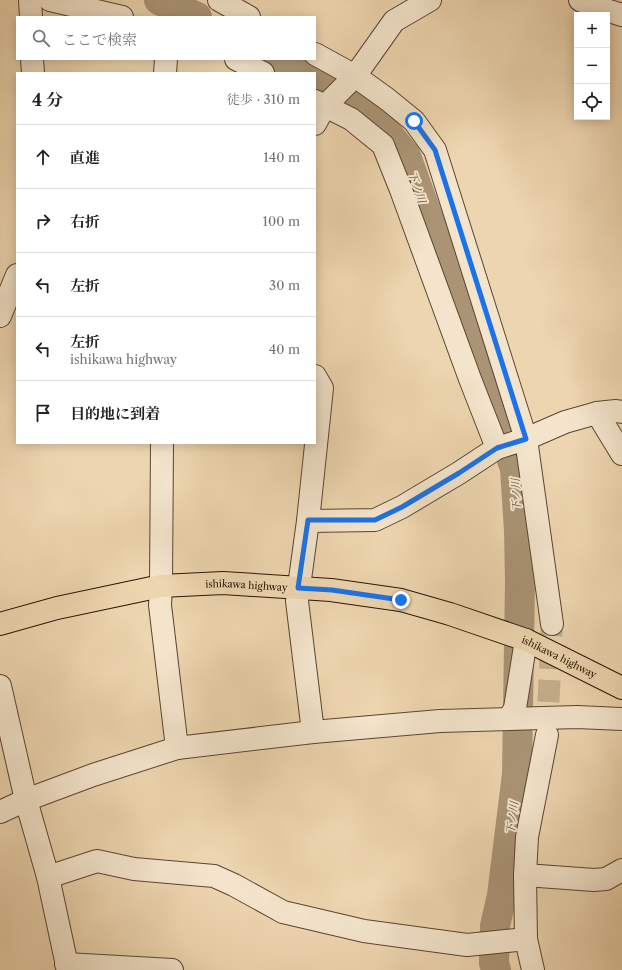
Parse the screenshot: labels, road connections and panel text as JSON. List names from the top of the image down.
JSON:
{
  "streets": {
    "main road": ["ishikawa highway"]
  },
  "water": ["下ノ川"],
  "page": {
    "map_buttons": ["+", "−"],
    "search": "ここで検索",
    "heading": ["4 分", "徒歩 · 310 m"],
    "list": [
      ["直進", "140 m"],
      ["右折", "100 m"],
      ["左折", "30 m"],
      ["左折", "ishikawa highway", "40 m"],
      "目的地に到着"
    ]
  }
}
